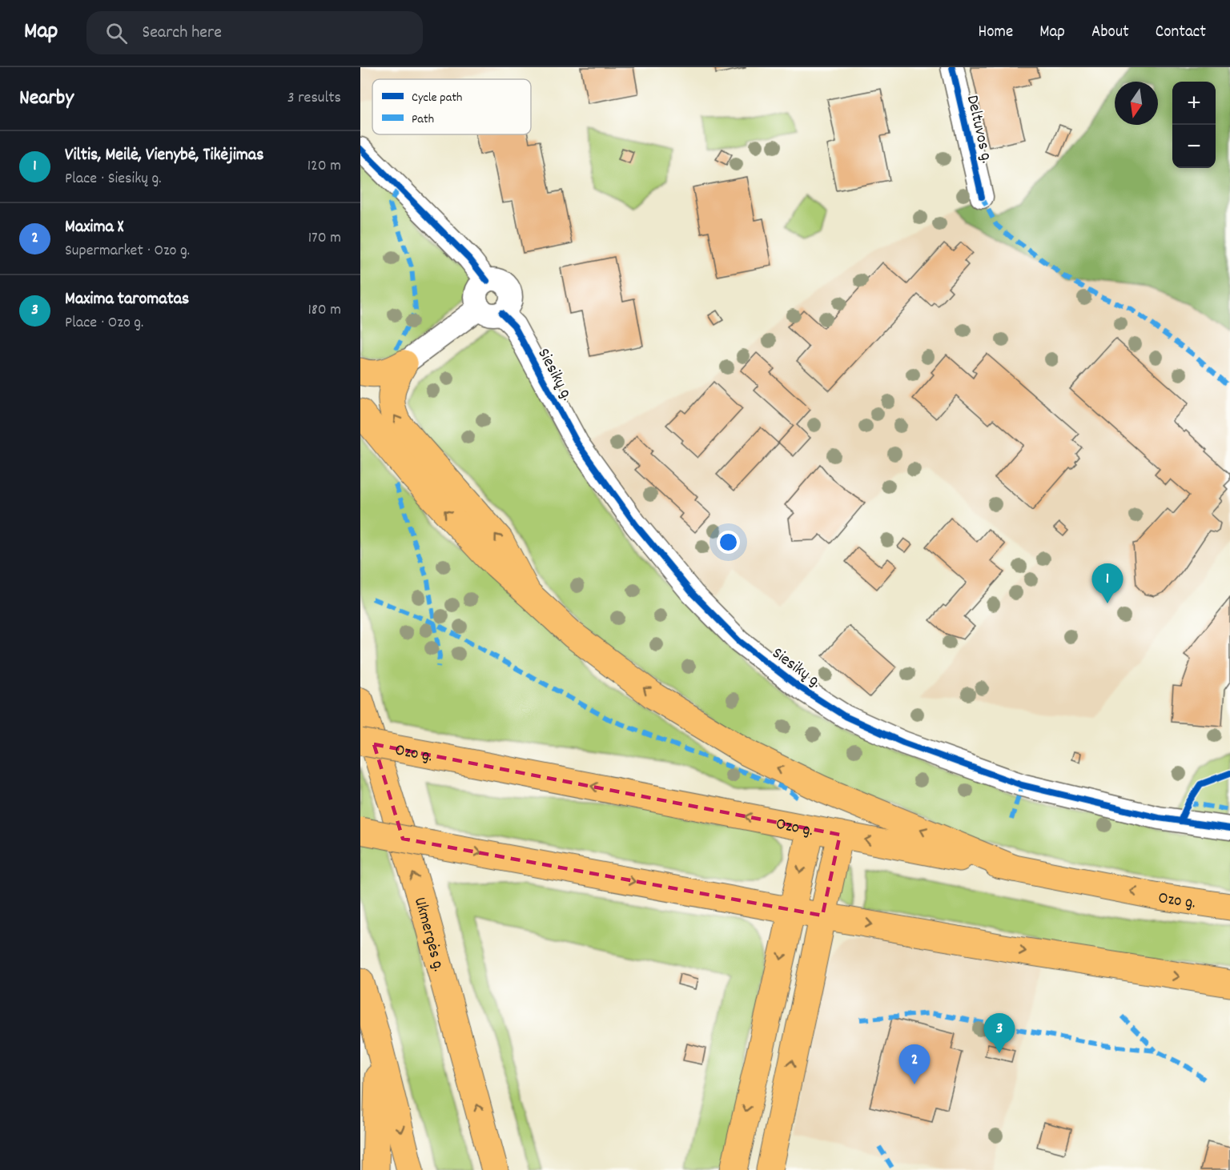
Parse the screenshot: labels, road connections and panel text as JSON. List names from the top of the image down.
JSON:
{
  "streets": {
    "main road": ["Ozo g.", "Ukmergės g."],
    "street": ["Deltuvos g.", "Siesikų g."]
  },
  "legend": ["Cycle path", "Path"],
  "north": "bottom",
  "page": {
    "header": "Map",
    "search": "Search here",
    "nav": [
      "Home",
      "Map",
      "About",
      "Contact"
    ],
    "heading": ["Nearby", "3 results"],
    "map_buttons": ["+", "−"],
    "list": [
      {
        "mark": "1",
        "name": "Viltis, Meilė, Vienybė, Tikėjimas",
        "note": "Place · Siesikų g.",
        "value": "120 m"
      },
      {
        "mark": "2",
        "name": "Maxima X",
        "note": "Supermarket · Ozo g.",
        "value": "170 m"
      },
      {
        "mark": "3",
        "name": "Maxima taromatas",
        "note": "Place · Ozo g.",
        "value": "180 m"
      }
    ],
    "pins": ["1", "3", "2"]
  }
}
